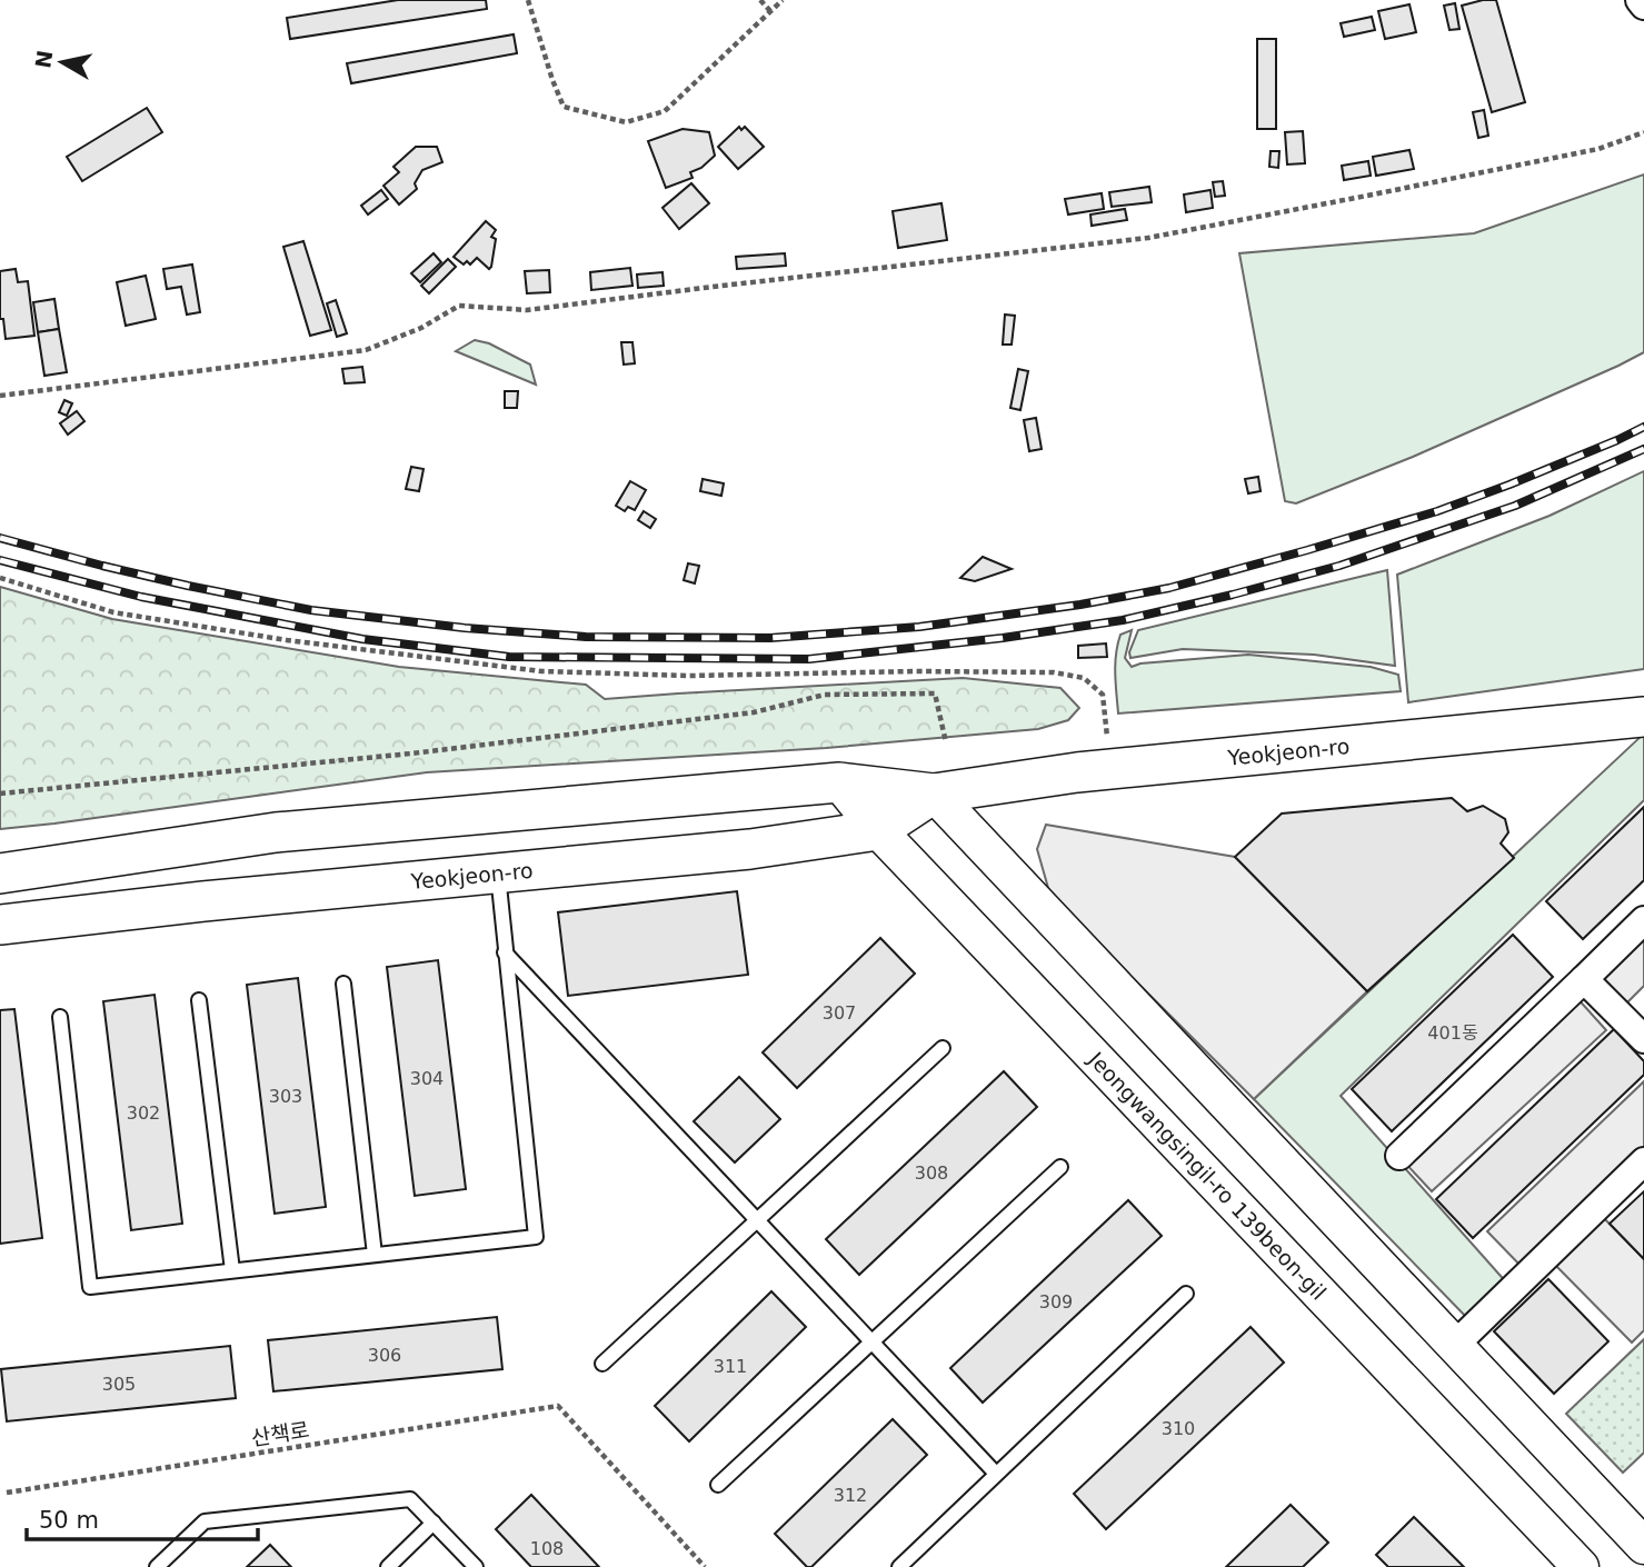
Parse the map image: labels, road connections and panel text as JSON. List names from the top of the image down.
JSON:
{
  "streets": {
    "main road": ["Yeokjeon-ro"],
    "street": ["Jeongwangsingil-ro 139beon-gil"],
    "path": ["산책로"]
  },
  "crossings": [
    ["Yeokjeon-ro", "Jeongwangsingil-ro 139beon-gil"]
  ],
  "house_numbers": [
    "307",
    "401동",
    "304",
    "303",
    "302",
    "308",
    "309",
    "306",
    "311",
    "305",
    "310",
    "312",
    "108"
  ],
  "scale_bar": "50 m",
  "north": "left"
}
